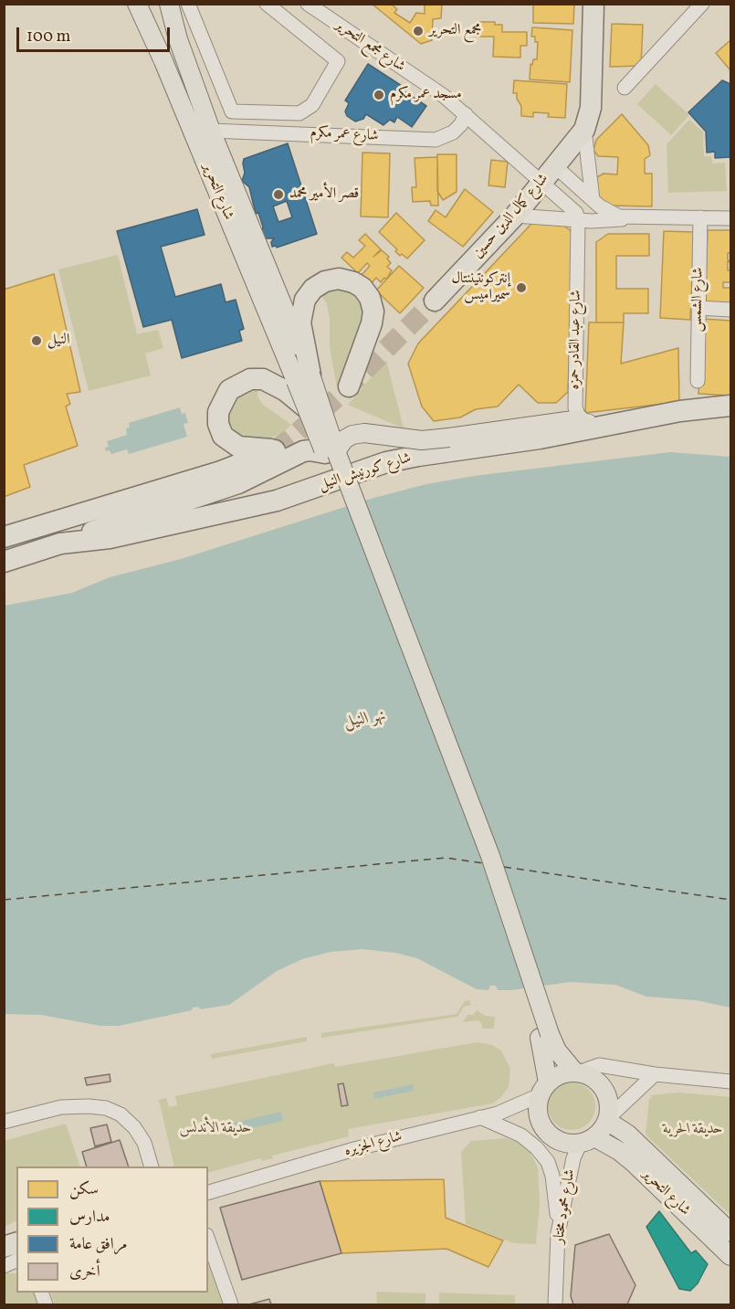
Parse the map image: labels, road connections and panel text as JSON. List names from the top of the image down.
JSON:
{
  "streets": {
    "highway": ["شارع كمال الدين حسين", "شارع كورنيش النيل"],
    "main road": ["شارع التحرير"],
    "street": [
      "شارع مجمع التحرير",
      "شارع عمر مكرم",
      "شارع الشمس",
      "شارع عبد القادر حمزه",
      "شارع الجزيره",
      "شارع محمود مختار"
    ]
  },
  "crossings": [
    ["شارع مجمع التحرير", "شارع عمر مكرم"],
    ["شارع مجمع التحرير", "شارع كمال الدين حسين"],
    ["شارع مجمع التحرير", "شارع عبد القادر حمزه"],
    ["شارع عمر مكرم", "شارع التحرير"],
    ["شارع التحرير", "شارع الجزيره"],
    ["شارع التحرير", "شارع محمود مختار"],
    ["شارع الجزيره", "شارع محمود مختار"]
  ],
  "water": ["نهر النيل"],
  "parks": ["حديقة الأندلس", "حديقة الحرية"],
  "places": [
    "مجمع التحرير",
    "مسجد عمر مكرم",
    "قصر الأمير محمد",
    "إنتركونتيننتال سميراميس",
    "النيل"
  ],
  "legend": [
    "سكن",
    "مدارس",
    "مرافق عامة",
    "أخرى"
  ],
  "scale_bar": "100 m"
}
